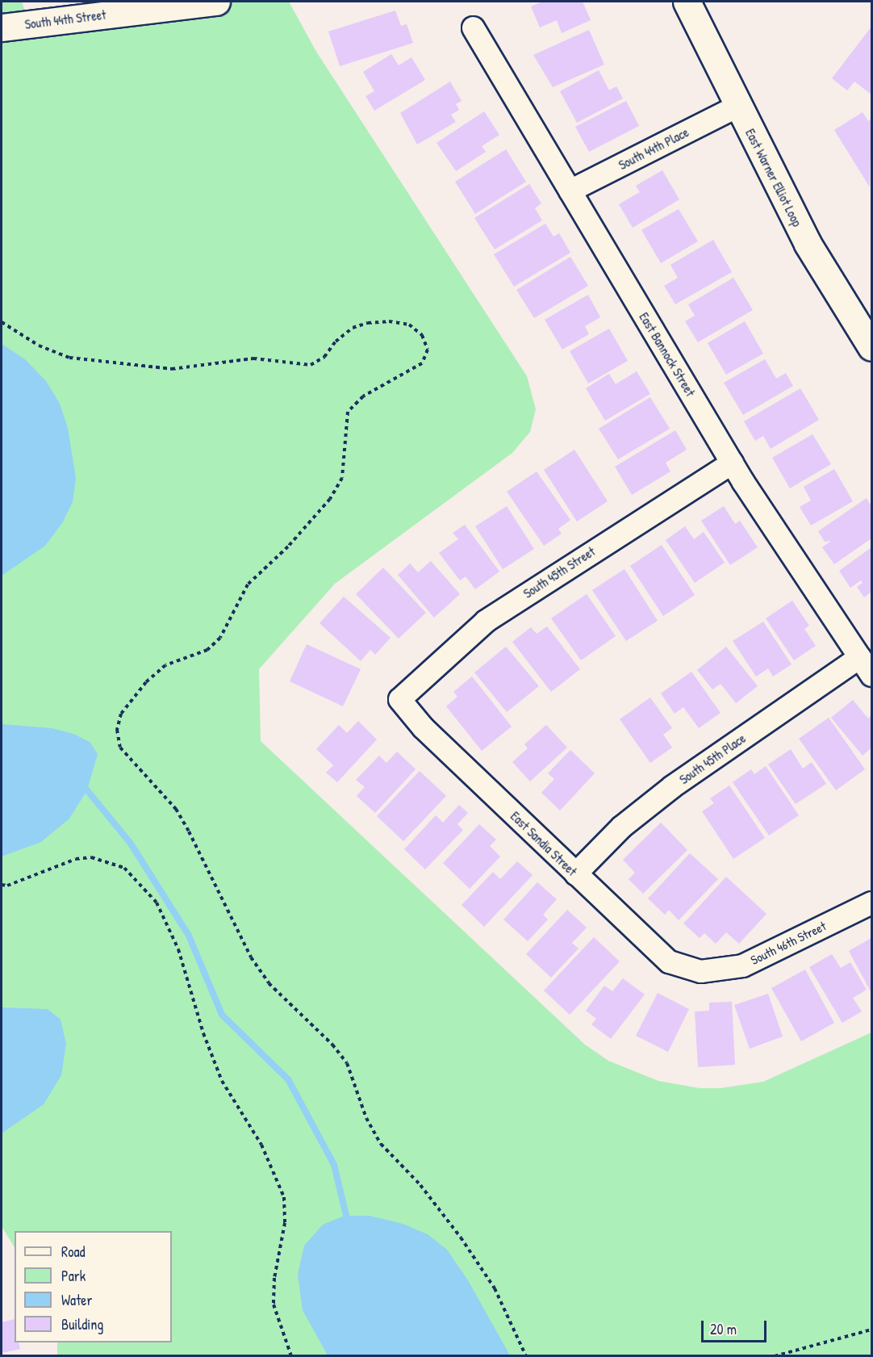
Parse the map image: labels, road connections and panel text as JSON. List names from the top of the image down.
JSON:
{
  "streets": {
    "main road": ["South 44th Street", "East Warner Elliot Loop"],
    "street": [
      "South 44th Place",
      "East Bannock Street",
      "South 45th Street",
      "South 45th Place",
      "East Sandia Street",
      "South 46th Street"
    ]
  },
  "crossings": [
    ["South 44th Place", "East Warner Elliot Loop"],
    ["South 44th Place", "East Bannock Street"],
    ["East Bannock Street", "South 45th Street"],
    ["East Bannock Street", "South 45th Place"],
    ["South 45th Street", "East Sandia Street"],
    ["South 45th Place", "East Sandia Street"],
    ["East Sandia Street", "South 46th Street"]
  ],
  "legend": [
    "Road",
    "Park",
    "Water",
    "Building"
  ],
  "scale_bar": "20 m"
}
